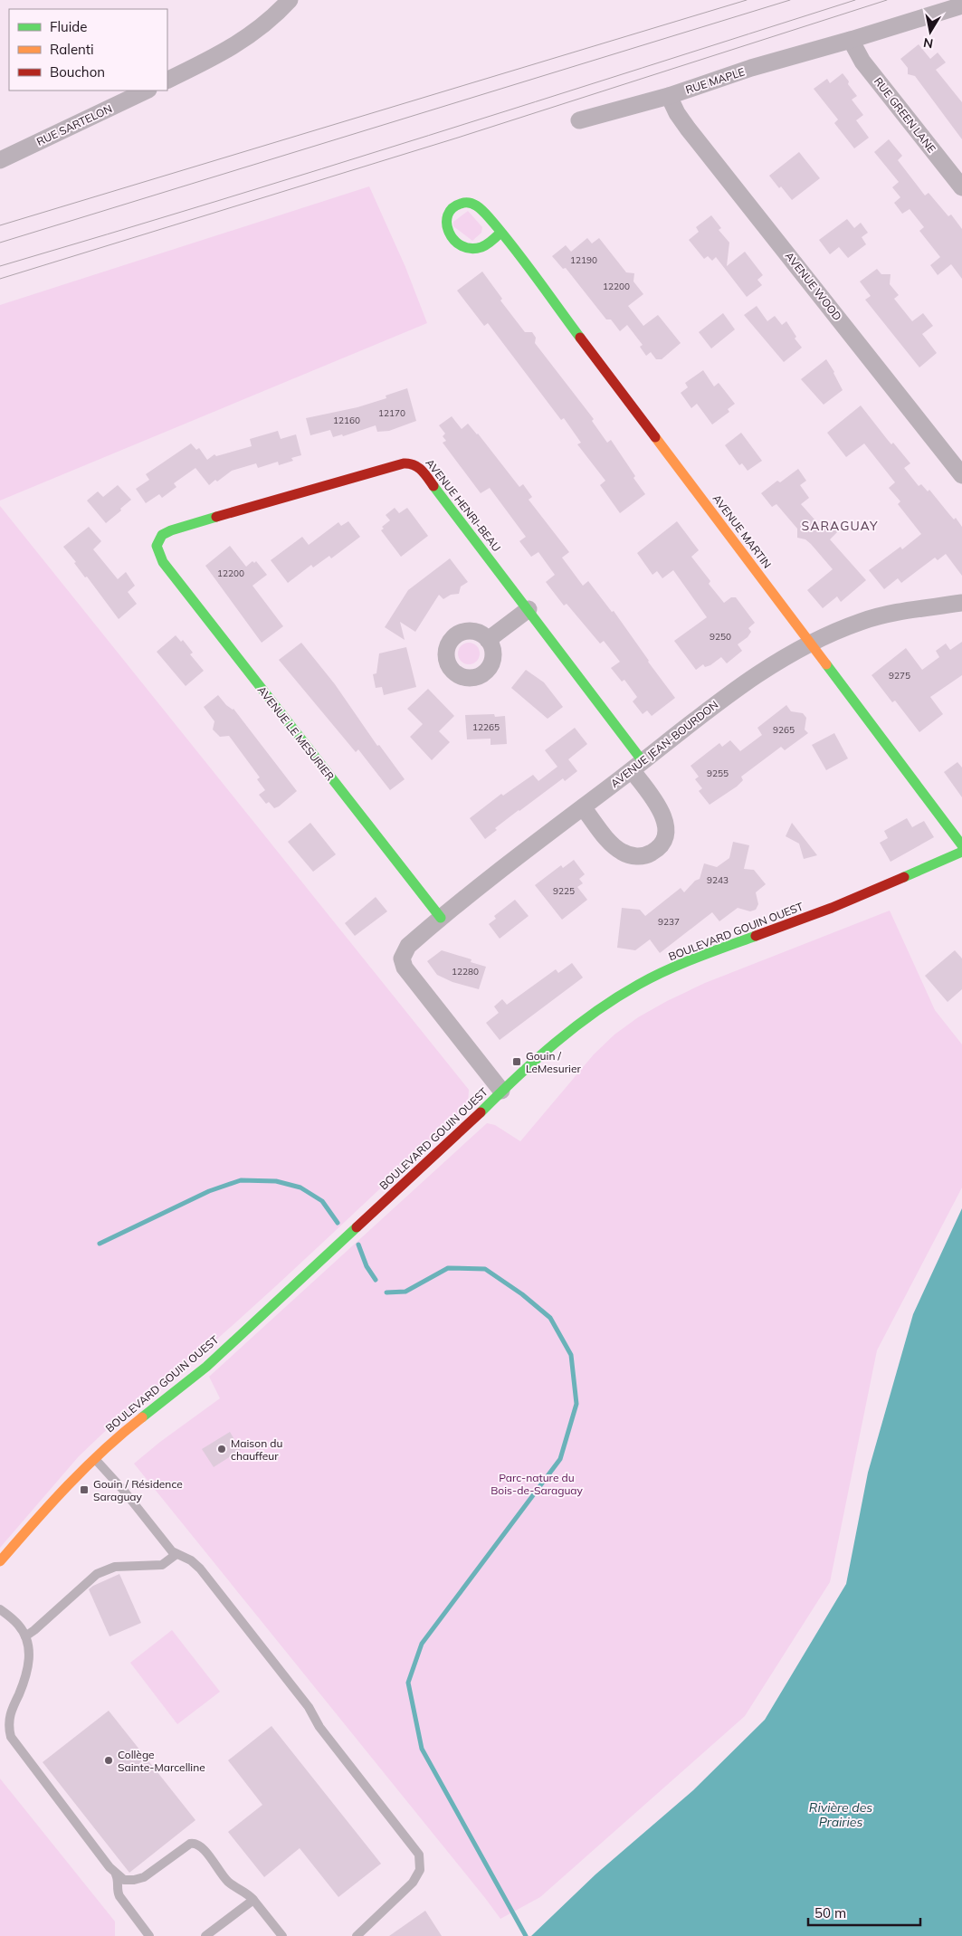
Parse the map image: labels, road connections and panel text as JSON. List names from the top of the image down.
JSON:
{
  "streets": {
    "street": [
      "RUE MAPLE",
      "RUE GREEN LANE",
      "RUE SARTELON",
      "AVENUE WOOD",
      "AVENUE HENRI-BEAU",
      "AVENUE MARTIN",
      "AVENUE LE MESURIER",
      "AVENUE JEAN-BOURDON",
      "BOULEVARD GOUIN OUEST"
    ]
  },
  "crossings": [
    ["RUE MAPLE", "RUE GREEN LANE"],
    ["RUE MAPLE", "AVENUE WOOD"],
    ["AVENUE HENRI-BEAU", "AVENUE LE MESURIER"],
    ["AVENUE HENRI-BEAU", "AVENUE JEAN-BOURDON"],
    ["AVENUE MARTIN", "AVENUE JEAN-BOURDON"],
    ["AVENUE LE MESURIER", "AVENUE JEAN-BOURDON"],
    ["AVENUE JEAN-BOURDON", "BOULEVARD GOUIN OUEST"]
  ],
  "districts": ["SARAGUAY"],
  "water": ["Rivière des Prairies"],
  "parks": ["Parc-nature du Bois-de-Saraguay"],
  "places": {
    "transit": ["Gouin / LeMesurier", "Gouin / Résidence Saraguay"],
    "other": ["Maison du chauffeur", "Collège Sainte-Marcelline"]
  },
  "house_numbers": [
    "12190",
    "12200",
    "12170",
    "12160",
    "12200",
    "9250",
    "9275",
    "12265",
    "9265",
    "9255",
    "9243",
    "9225",
    "9237",
    "12280"
  ],
  "legend": ["Fluide", "Ralenti", "Bouchon"],
  "scale_bar": "50 m",
  "north": "bottom"
}
